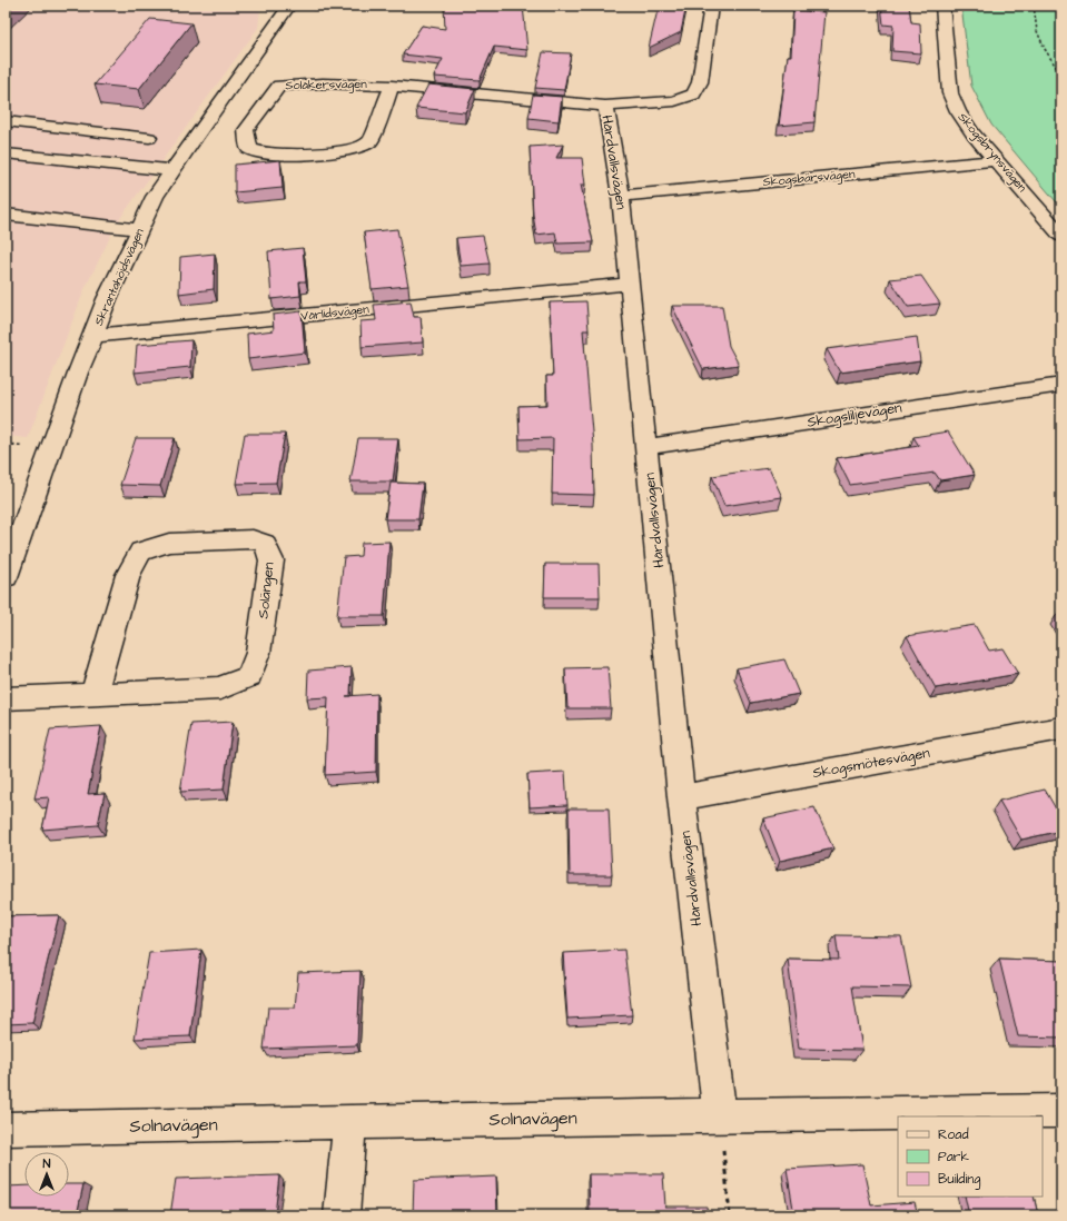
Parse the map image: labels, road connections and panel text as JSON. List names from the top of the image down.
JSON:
{
  "streets": {
    "street": [
      "Solåkersvägen",
      "Skogsbrynsvägen",
      "Hårdvallsvägen",
      "Skogsbärsvägen",
      "Skrantahöjdsvägen",
      "Vårlidsvägen",
      "Skogsliljevägen",
      "Solängen",
      "Skogsmötesvägen",
      "Solnavägen"
    ]
  },
  "crossings": [
    ["Solåkersvägen", "Hårdvallsvägen"],
    ["Skogsbrynsvägen", "Skogsbärsvägen"],
    ["Hårdvallsvägen", "Skogsbärsvägen"],
    ["Hårdvallsvägen", "Vårlidsvägen"],
    ["Hårdvallsvägen", "Skogsliljevägen"],
    ["Hårdvallsvägen", "Skogsmötesvägen"],
    ["Hårdvallsvägen", "Solnavägen"],
    ["Skrantahöjdsvägen", "Vårlidsvägen"]
  ],
  "legend": ["Road", "Park", "Building"],
  "north": "top"
}
